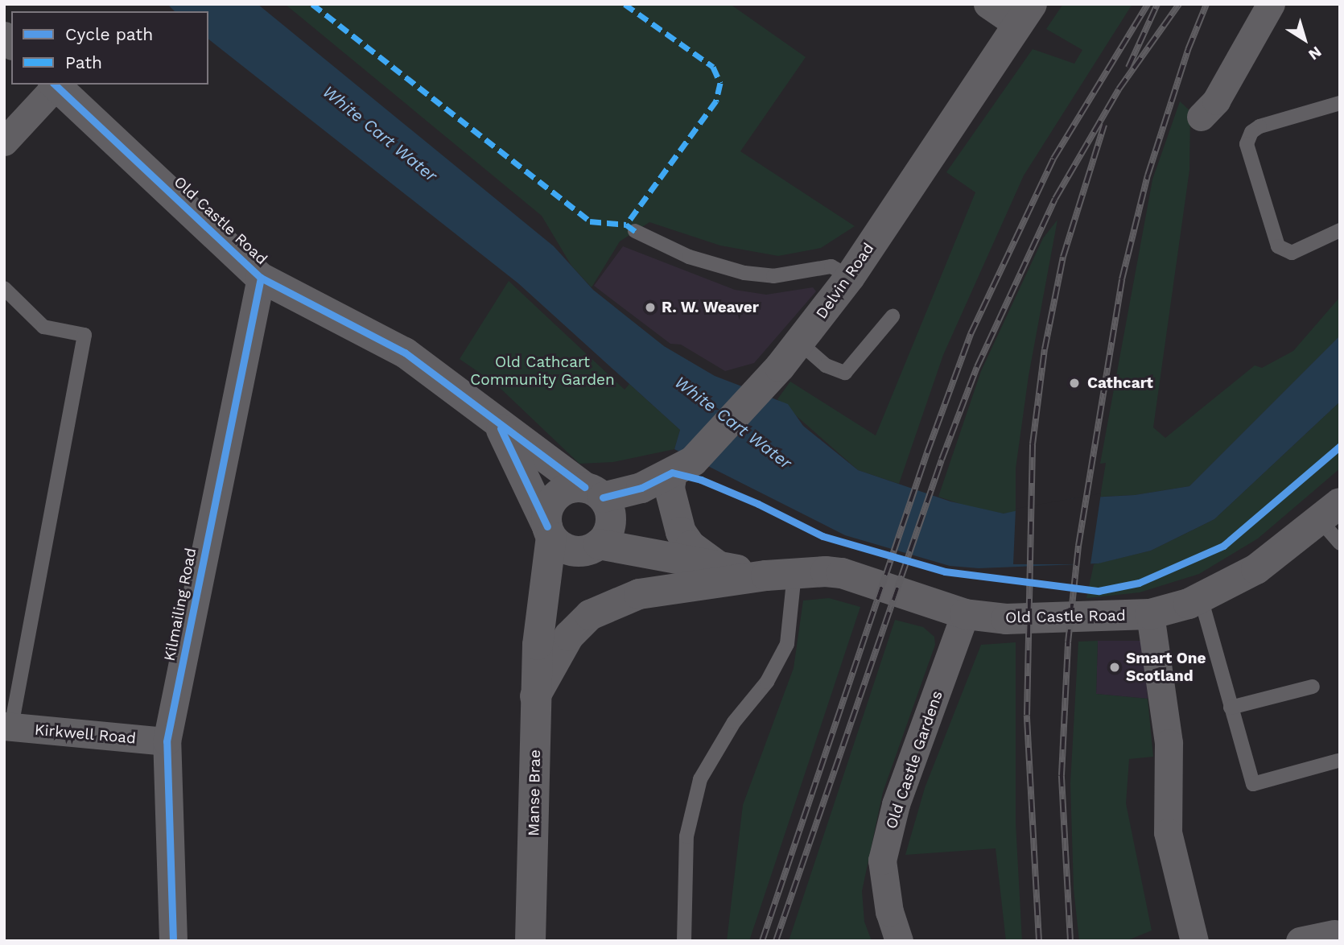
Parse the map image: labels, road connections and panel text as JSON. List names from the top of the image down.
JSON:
{
  "streets": {
    "main road": ["Old Castle Road", "Delvin Road", "Manse Brae"],
    "street": ["Kilmailing Road", "Kirkwell Road", "Old Castle Gardens"]
  },
  "crossings": [
    ["Old Castle Road", "Delvin Road"],
    ["Old Castle Road", "Kilmailing Road"],
    ["Old Castle Road", "Old Castle Gardens"],
    ["Old Castle Road", "Manse Brae"],
    ["Delvin Road", "Manse Brae"],
    ["Kilmailing Road", "Kirkwell Road"]
  ],
  "water": ["White Cart Water"],
  "parks": ["Old Cathcart Community Garden"],
  "places": ["R. W. Weaver", "Cathcart", "Smart One Scotland"],
  "legend": ["Cycle path", "Path"],
  "north": "bottom right"
}
